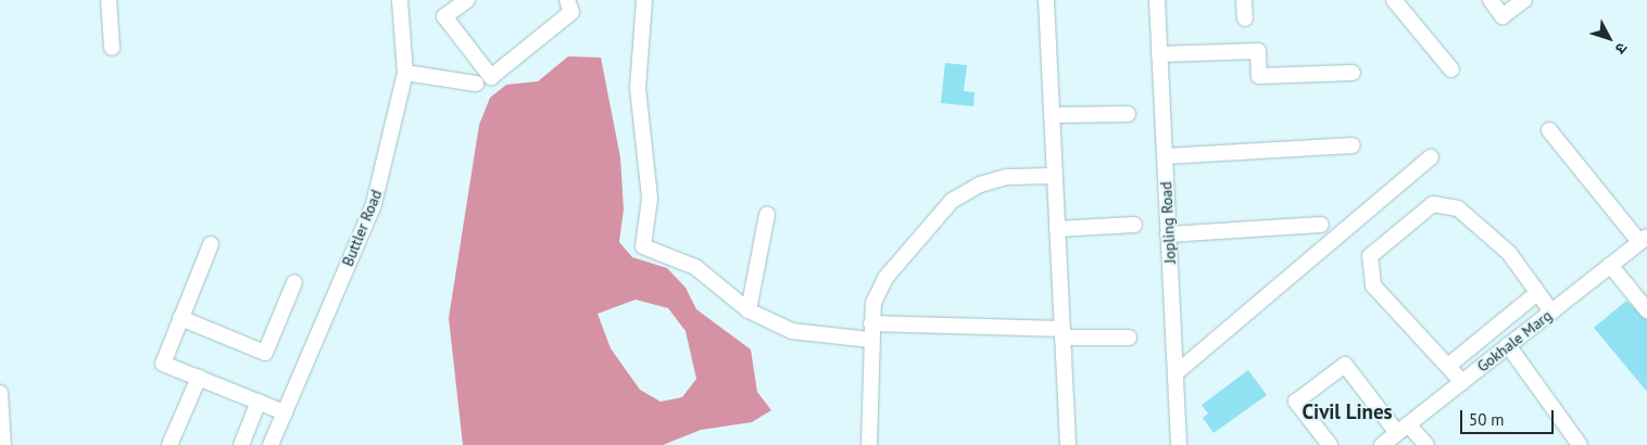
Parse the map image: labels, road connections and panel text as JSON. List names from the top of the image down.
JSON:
{
  "streets": {
    "street": ["Jopling Road", "Buttler Road", "Gokhale Marg"]
  },
  "districts": ["Civil Lines"],
  "scale_bar": "50 m",
  "north": "bottom right"
}
